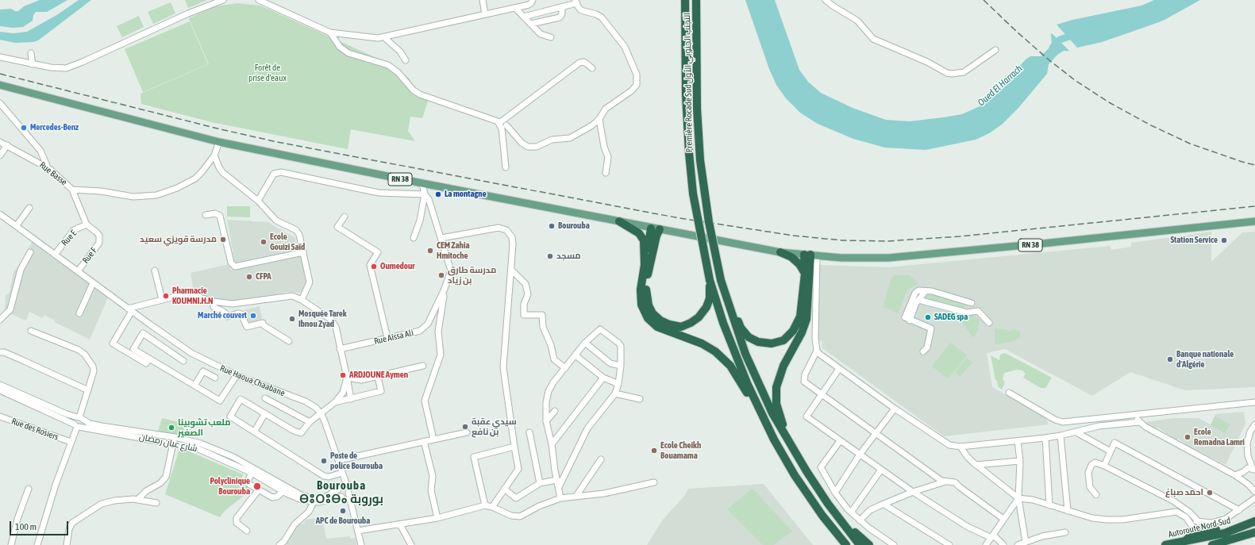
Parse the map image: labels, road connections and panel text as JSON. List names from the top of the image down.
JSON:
{
  "streets": {
    "highway": ["Première Rocade Sud التجنب الجنوبي الأول", "Autoroute Nord-Sud"],
    "main road": ["RN 38"],
    "street": [
      "Rue Basse",
      "Rue E",
      "Rue F",
      "Rue Aïssa Ali",
      "Rue Haoua Chaabane",
      "Rue des Rosiers",
      "شارع عبان رمضان"
    ]
  },
  "crossings": [
    ["Rue Basse", "Rue E"],
    ["Rue Basse", "Rue F"],
    ["RN 38", "Rue Aïssa Ali"],
    ["Rue E", "Rue F"],
    ["Rue E", "Rue Haoua Chaabane"],
    ["Rue F", "Rue Haoua Chaabane"],
    ["Rue Haoua Chaabane", "شارع عبان رمضان"]
  ],
  "districts": ["Bourouba ⴱⵓⵔⵓⴱⴰ بوروبة"],
  "water": ["Oued El Harrach"],
  "parks": ["Forêt de prise d'eaux"],
  "places": [
    "Mercedes-Benz",
    "La montagne",
    "Bourouba",
    "مدرسة قويزي سعيد",
    "Station Service",
    "Ecole Gouizi Saïd",
    "CEM Zahia Hmitoche",
    "مسجد",
    "Oumedour",
    "مدرسة طارق بن زياد",
    "CFPA",
    "Pharmacie KOUMNI.H.N",
    "Marché couvert",
    "SADEG spa",
    "Mosquée Tarek Ibnou Zyad",
    "Banque nationale d'Algérie",
    "ARDJOUNE Aymen",
    "سيدي عقبة بن نافع",
    "ملعب تشوبينا الصغير",
    "Ecole Remadna Lamri",
    "Ecole Cheikh Bouamama",
    "Poste de police Bourouba",
    "Polyclinique Bourouba",
    "احمد صباغ",
    "APC de Bourouba"
  ],
  "scale_bar": "100 m"
}
